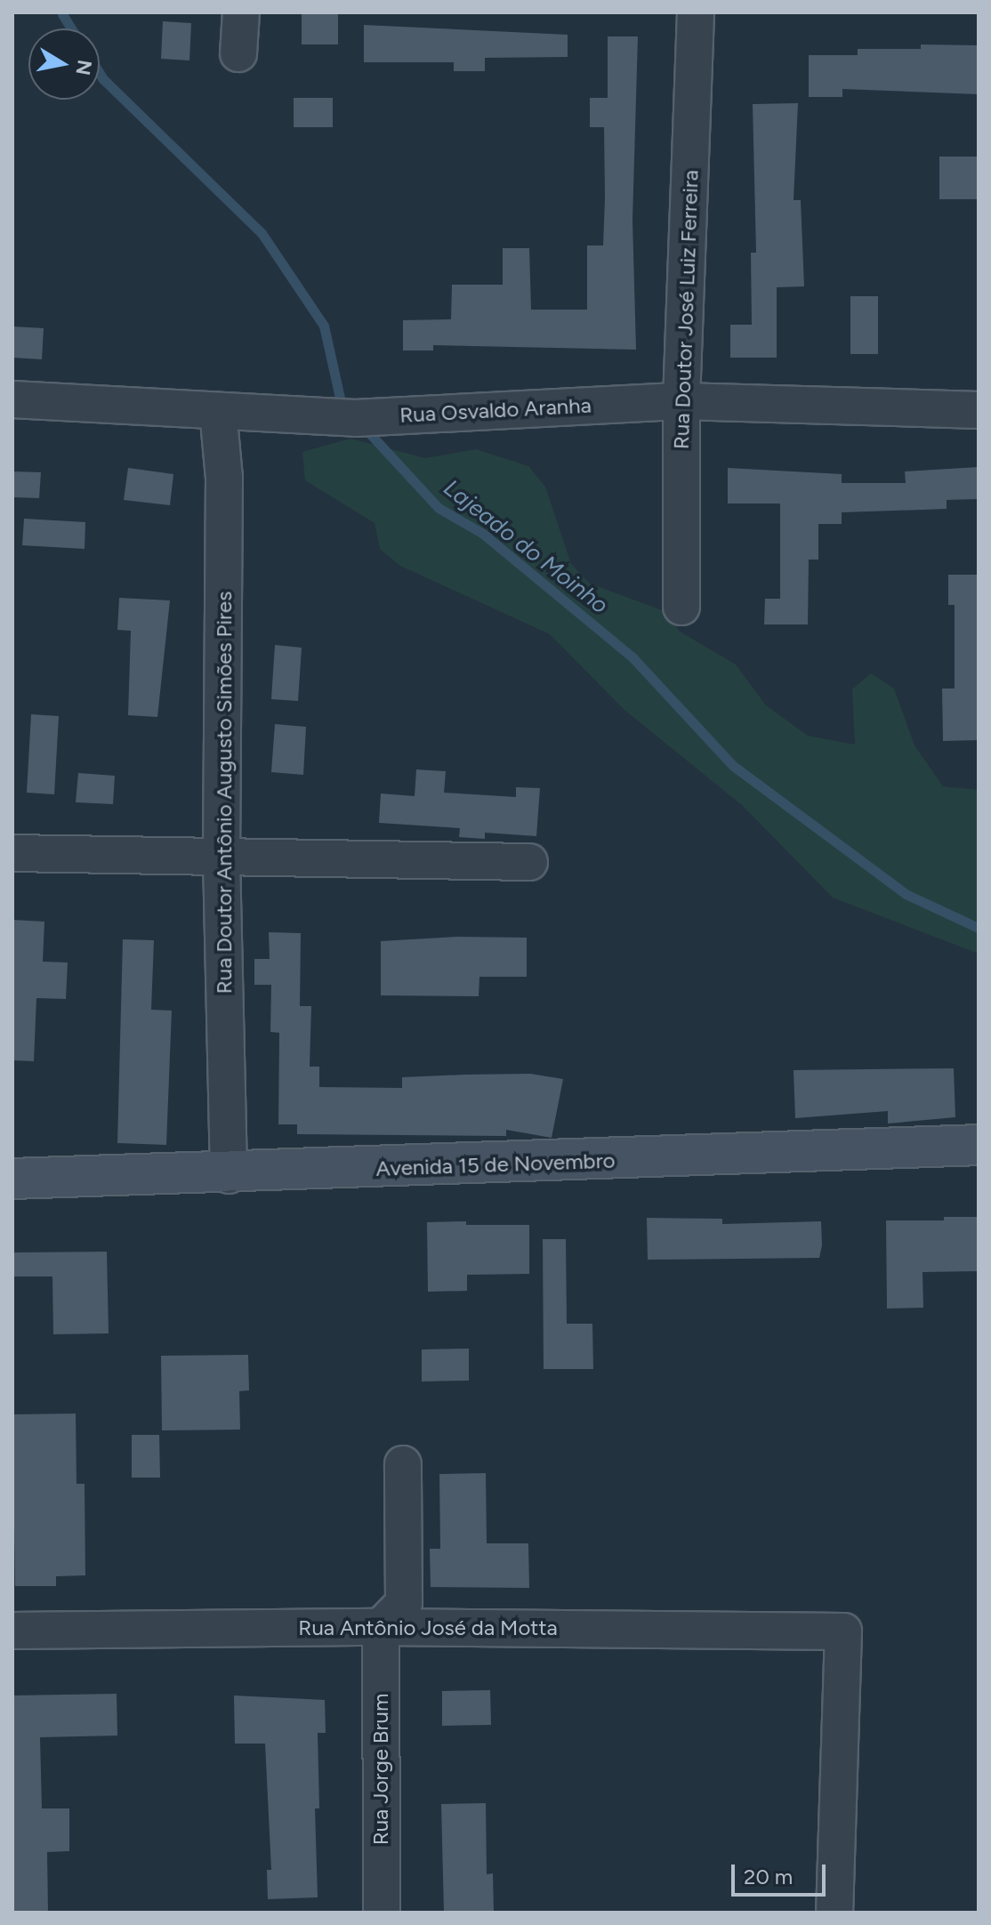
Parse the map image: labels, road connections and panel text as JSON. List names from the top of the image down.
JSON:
{
  "streets": {
    "street": [
      "Rua Doutor José Luiz Ferreira",
      "Rua Osvaldo Aranha",
      "Rua Doutor Antônio Augusto Simões Pires",
      "Avenida 15 de Novembro",
      "Rua Antônio José da Motta",
      "Rua Jorge Brum"
    ]
  },
  "crossings": [
    ["Rua Doutor José Luiz Ferreira", "Rua Osvaldo Aranha"],
    ["Rua Osvaldo Aranha", "Rua Doutor Antônio Augusto Simões Pires"],
    ["Rua Doutor Antônio Augusto Simões Pires", "Avenida 15 de Novembro"],
    ["Rua Antônio José da Motta", "Rua Jorge Brum"]
  ],
  "water": ["Lajeado do Moinho"],
  "scale_bar": "20 m",
  "north": "right"
}
